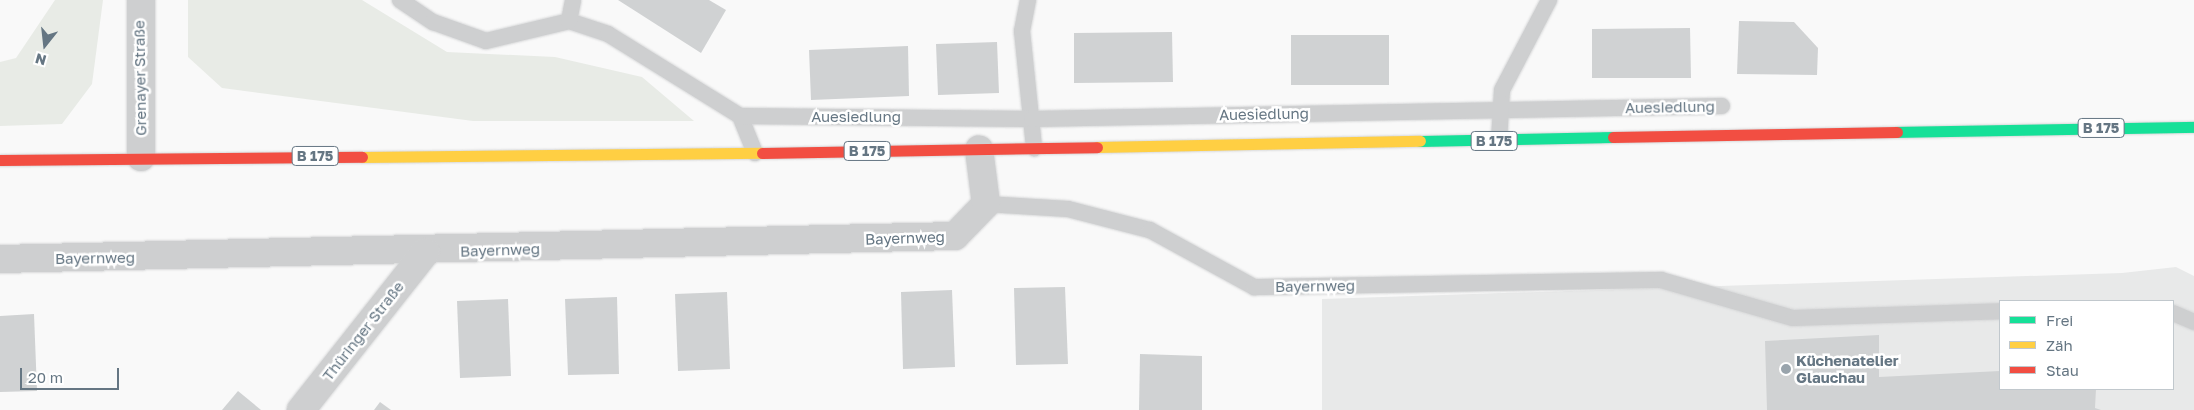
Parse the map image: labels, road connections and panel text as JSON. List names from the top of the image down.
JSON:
{
  "streets": {
    "main road": ["B 175"],
    "street": ["Grenayer Straße", "Bayernweg", "Thüringer Straße"],
    "lane": ["Auesiedlung"]
  },
  "crossings": [
    ["Grenayer Straße", "B 175"],
    ["Bayernweg", "Thüringer Straße"]
  ],
  "places": ["Küchenatelier Glauchau"],
  "legend": ["Frei", "Zäh", "Stau"],
  "scale_bar": "20 m",
  "north": "bottom"
}
